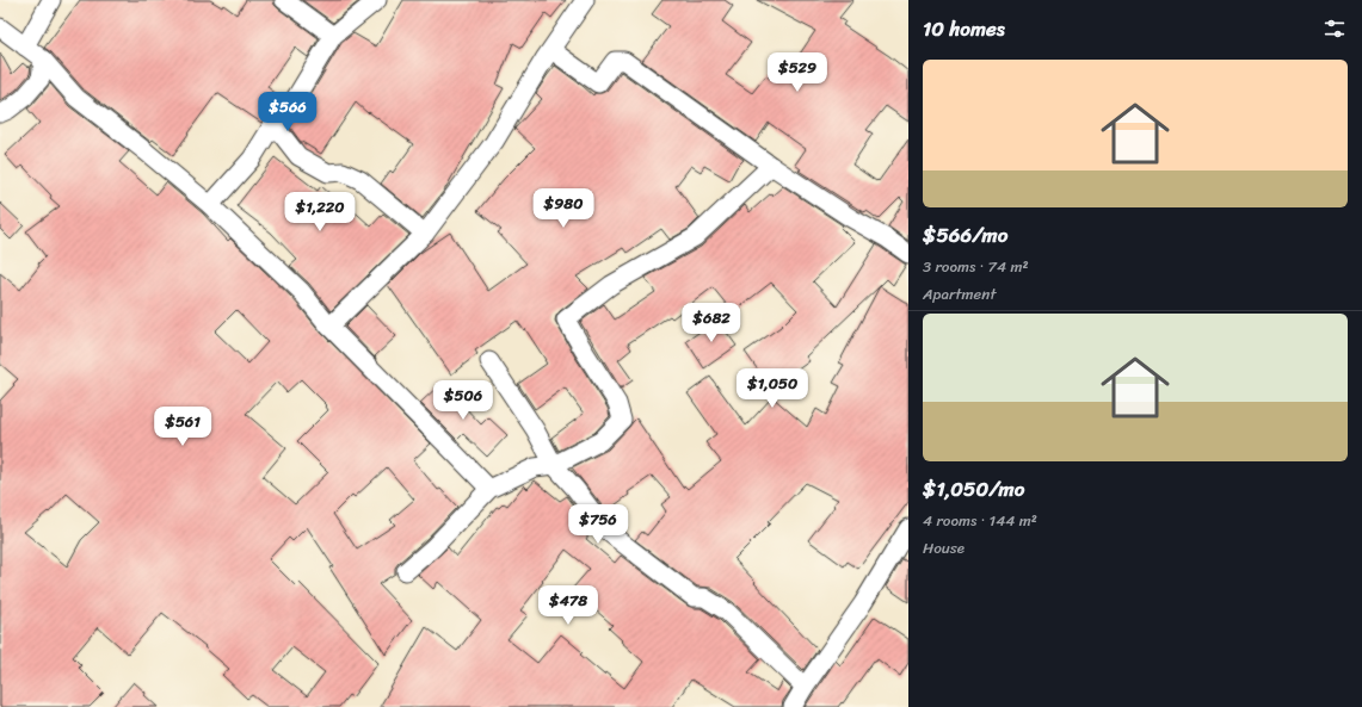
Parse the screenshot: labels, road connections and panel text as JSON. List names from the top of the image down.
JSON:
{
  "page": {
    "heading": "10 homes",
    "price": [
      "$529",
      "$566",
      "$980",
      "$1,220",
      "$682",
      "$1,050",
      "$506",
      "$561",
      "$756",
      "$478"
    ],
    "list": [
      {
        "name": "$566/mo",
        "note": "3 rooms · 74 m² · Apartment"
      },
      {
        "name": "$1,050/mo",
        "note": "4 rooms · 144 m² · House"
      }
    ]
  }
}
